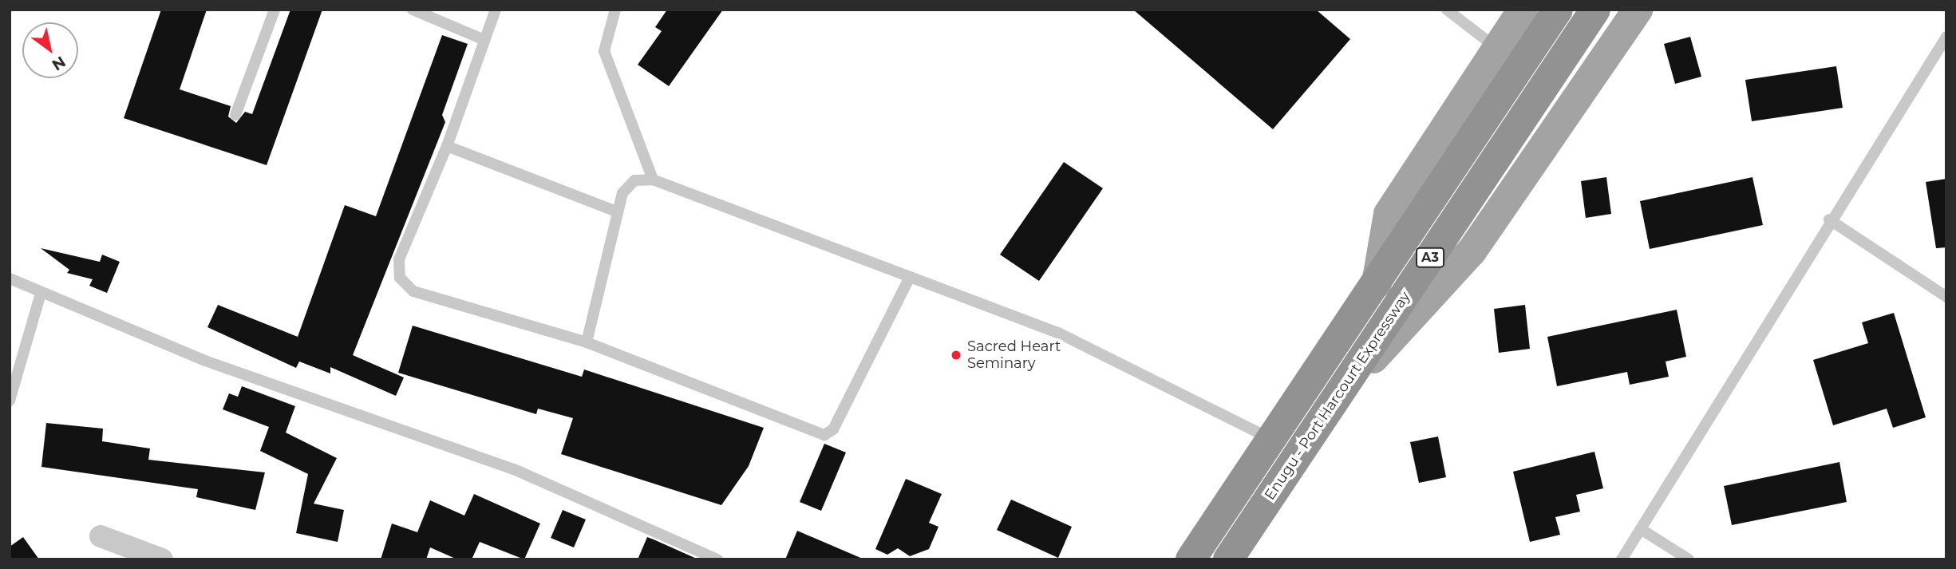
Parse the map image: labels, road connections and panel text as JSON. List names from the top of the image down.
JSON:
{
  "streets": {
    "highway": ["A3", "Enugu - Port Harcourt Expressway"]
  },
  "places": ["Sacred Heart Seminary"],
  "north": "bottom right"
}
